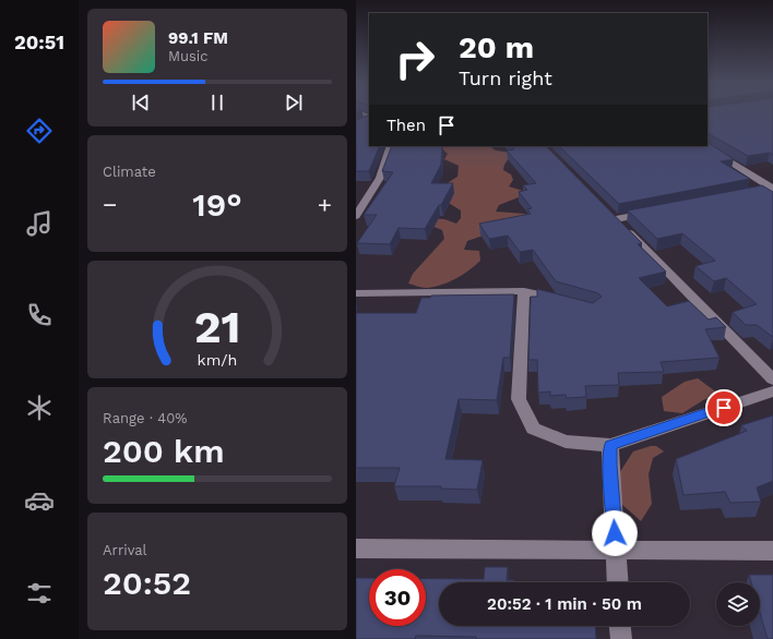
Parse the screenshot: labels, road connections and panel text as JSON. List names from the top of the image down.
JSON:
{
  "page": {
    "tabs": "20:51",
    "turn": ["20 m", "Turn right"],
    "song": ["99.1 FM", "Music"],
    "then": "Then",
    "tile": [
      "Climate",
      ["Range · 40%", "200 km"],
      ["Arrival", "20:52"]
    ],
    "heat": ["−", "19°", "+"],
    "limit": "30",
    "trip": "20:52 · 1 min · 50 m",
    "gauge": ["21", "km/h"]
  }
}
